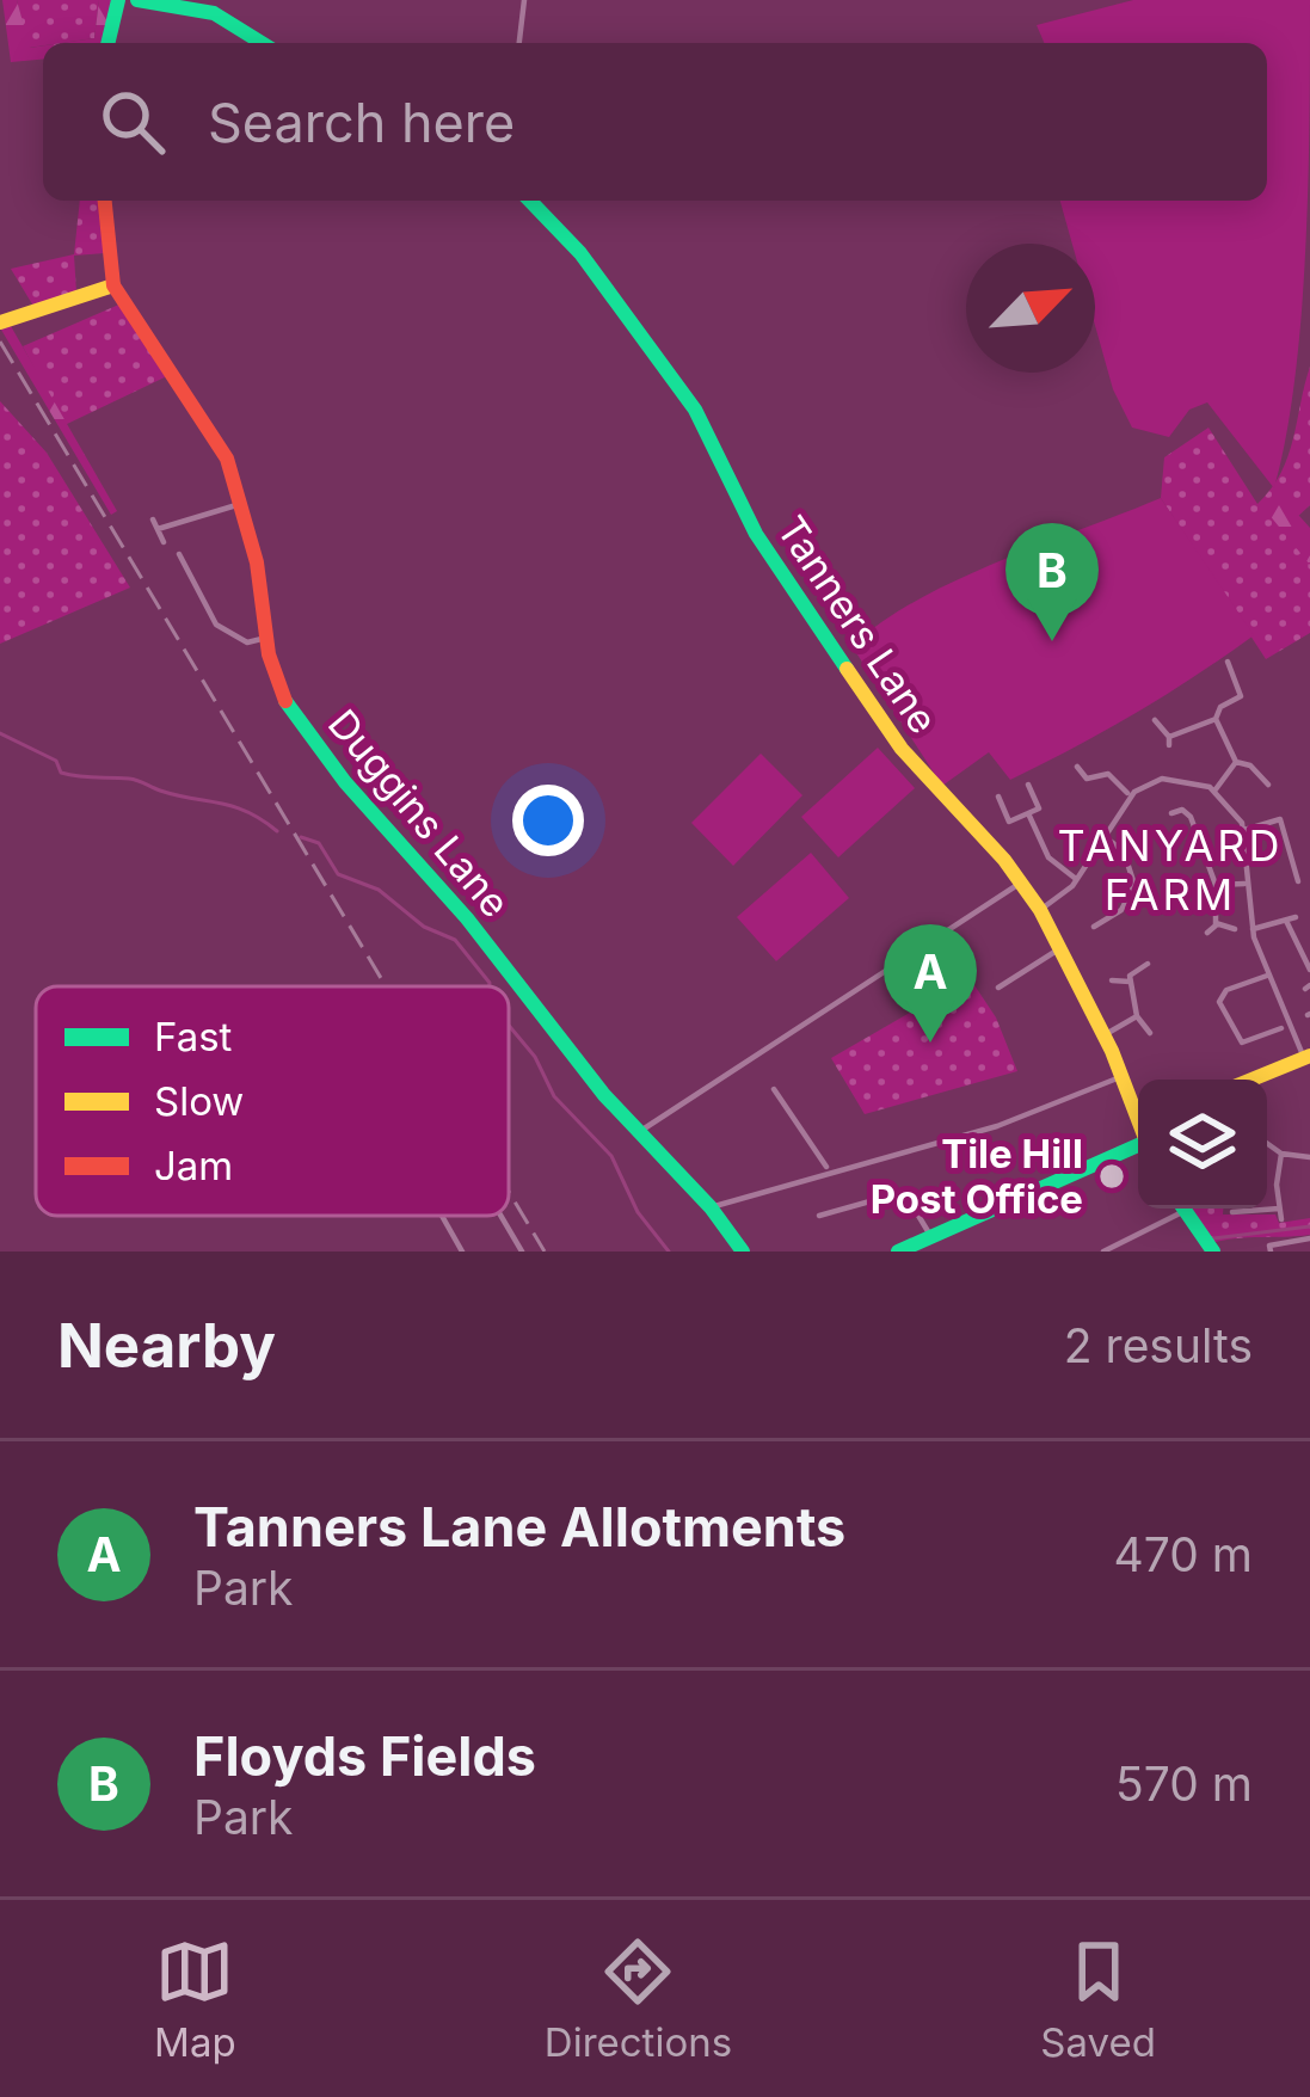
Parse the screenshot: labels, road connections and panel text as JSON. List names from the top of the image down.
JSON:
{
  "streets": {
    "main road": ["Tanners Lane", "Duggins Lane"]
  },
  "districts": ["TANYARD FARM"],
  "places": ["Tile Hill Post Office"],
  "legend": ["Fast", "Slow", "Jam"],
  "north": "top right",
  "page": {
    "search": "Search here",
    "pins": ["B", "A"],
    "heading": ["Nearby", "2 results"],
    "list": [
      {
        "mark": "A",
        "name": "Tanners Lane Allotments",
        "note": "Park",
        "value": "470 m"
      },
      {
        "mark": "B",
        "name": "Floyds Fields",
        "note": "Park",
        "value": "570 m"
      }
    ],
    "nav": ["Map", "Directions", "Saved"]
  }
}
